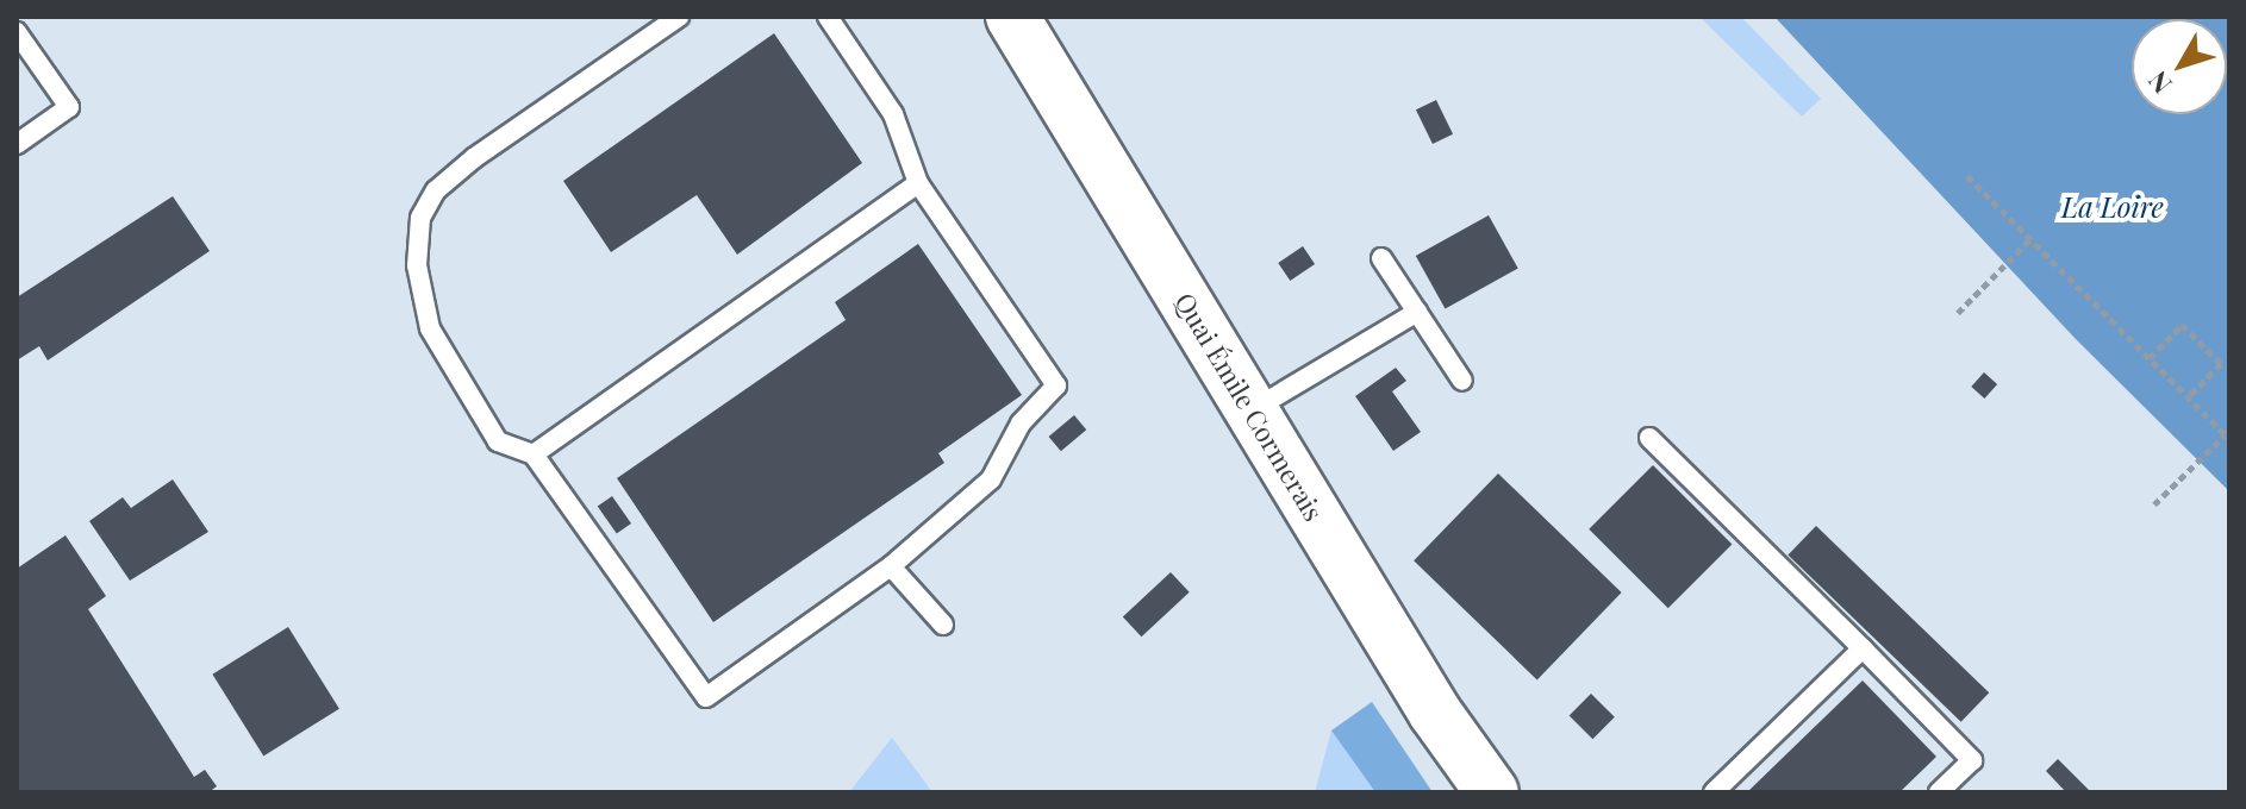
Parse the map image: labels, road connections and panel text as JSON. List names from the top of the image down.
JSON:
{
  "streets": {
    "main road": ["Quai Émile Cormerais"]
  },
  "water": ["La Loire"],
  "north": "bottom left"
}
